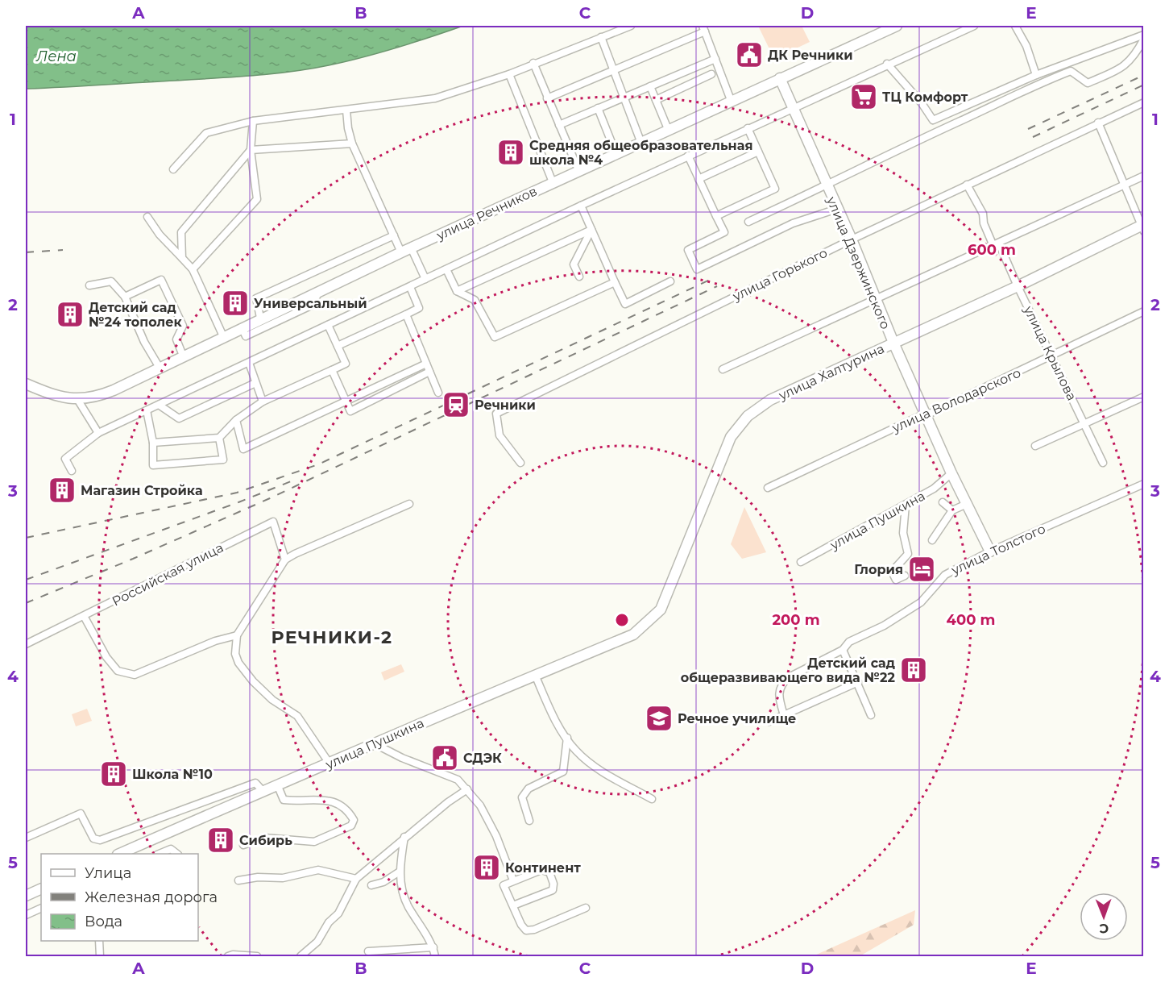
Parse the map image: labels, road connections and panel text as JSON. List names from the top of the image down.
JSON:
{
  "streets": {
    "street": [
      "улица Речников",
      "улица Дзержинского",
      "улица Горького",
      "улица Крылова",
      "улица Халтурина",
      "улица Володарского",
      "улица Пушкина",
      "улица Толстого",
      "Российская улица"
    ]
  },
  "crossings": [
    ["улица Речников", "улица Дзержинского"],
    ["улица Дзержинского", "улица Горького"],
    ["улица Дзержинского", "улица Халтурина"],
    ["улица Дзержинского", "улица Володарского"],
    ["улица Дзержинского", "улица Пушкина"],
    ["улица Дзержинского", "улица Толстого"],
    ["улица Горького", "улица Крылова"],
    ["улица Крылова", "улица Халтурина"],
    ["улица Крылова", "улица Володарского"],
    ["улица Халтурина", "улица Пушкина"]
  ],
  "districts": ["РЕЧНИКИ-2"],
  "water": ["Лена"],
  "places": {
    "public building": ["ДК Речники", "СДЭК"],
    "supermarket": ["ТЦ Комфорт"],
    "building": [
      "Средняя общеобразовательная школа №4",
      "Универсальный",
      "Детский сад №24 тополек",
      "Магазин Стройка",
      "Детский сад общеразвивающего вида №22",
      "Школа №10",
      "Сибирь",
      "Континент"
    ],
    "station": ["Речники"],
    "hotel": ["Глория"],
    "school or university": ["Речное училище"]
  },
  "legend": ["Улица", "Железная дорога", "Вода"],
  "north": "bottom",
  "grid": {
    "columns": [
      "A",
      "B",
      "C",
      "D",
      "E"
    ],
    "rows": [
      "1",
      "2",
      "3",
      "4",
      "5"
    ]
  },
  "rings": ["600 m", "200 m", "400 m"]
}
